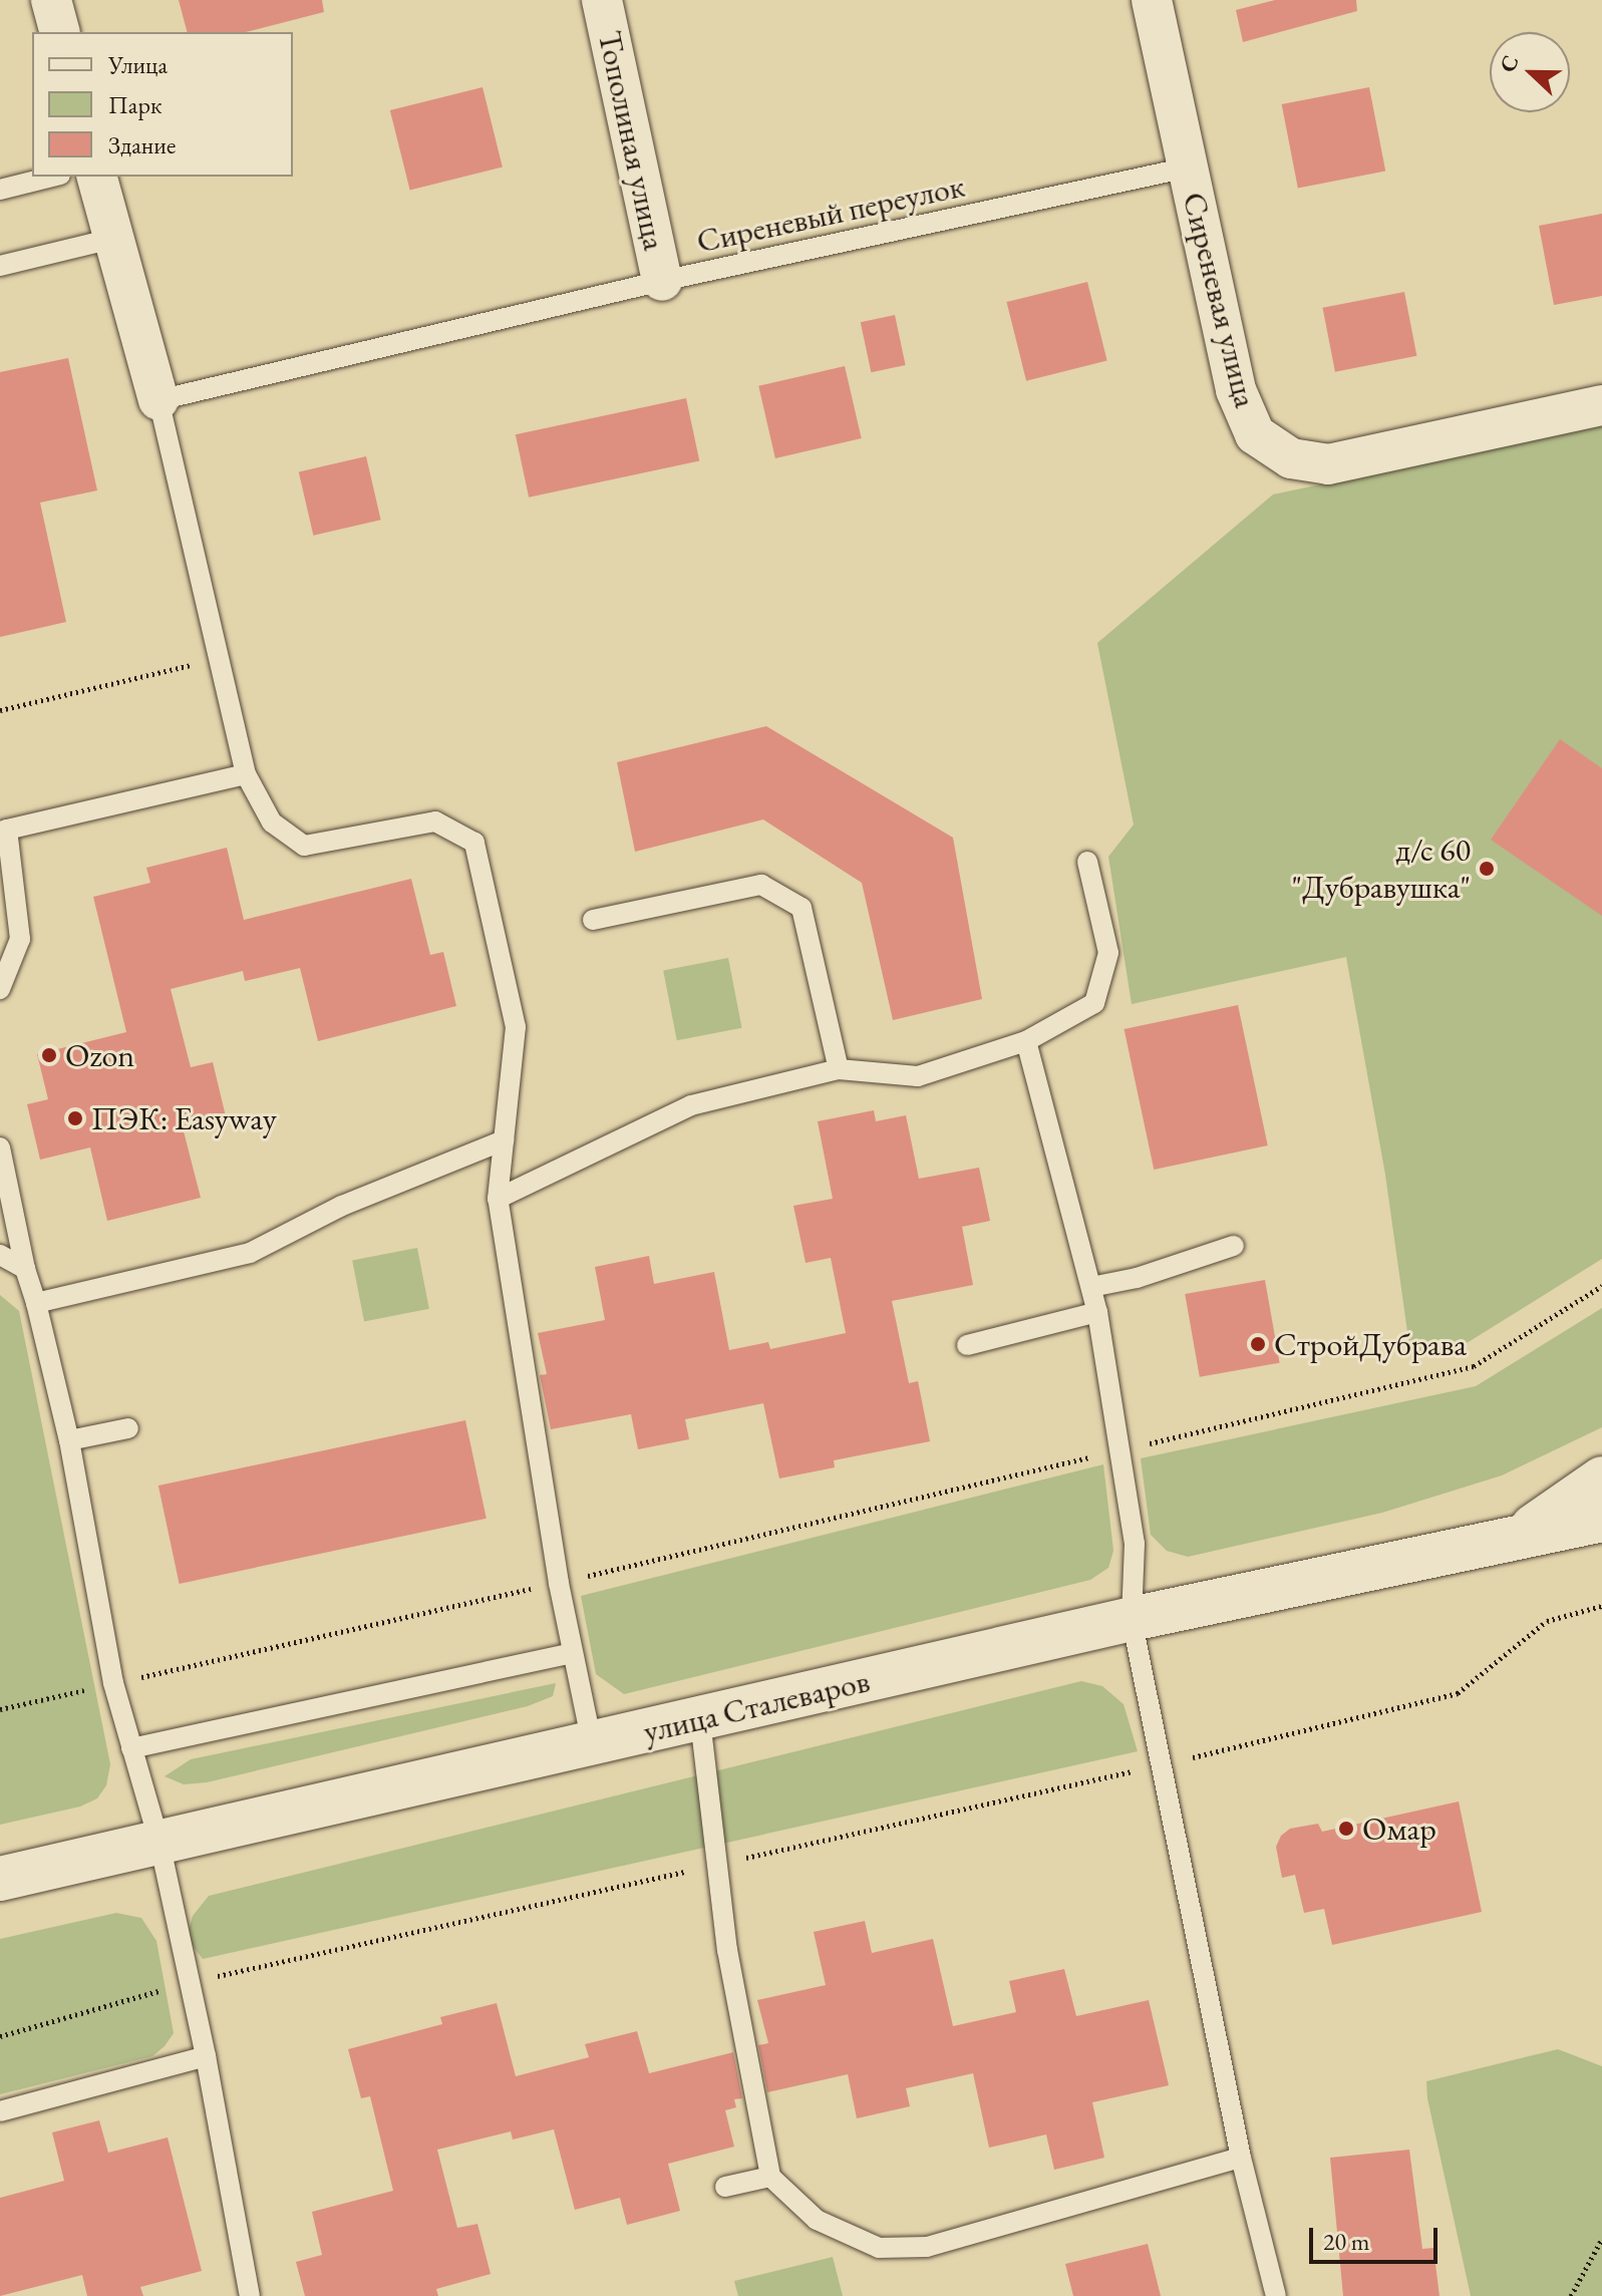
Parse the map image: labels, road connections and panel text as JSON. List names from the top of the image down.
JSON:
{
  "streets": {
    "main road": ["улица Сталеваров"],
    "street": ["Тополиная улица", "Сиреневая улица"],
    "lane": ["Сиреневый переулок"]
  },
  "crossings": [
    ["Тополиная улица", "Сиреневый переулок"],
    ["Сиреневый переулок", "Сиреневая улица"]
  ],
  "places": [
    "д/с 60 \"Дубравушка\"",
    "Ozon",
    "ПЭК: Easyway",
    "СтройДубрава",
    "Омар"
  ],
  "legend": ["Улица", "Парк", "Здание"],
  "scale_bar": "20 m",
  "north": "left"
}
